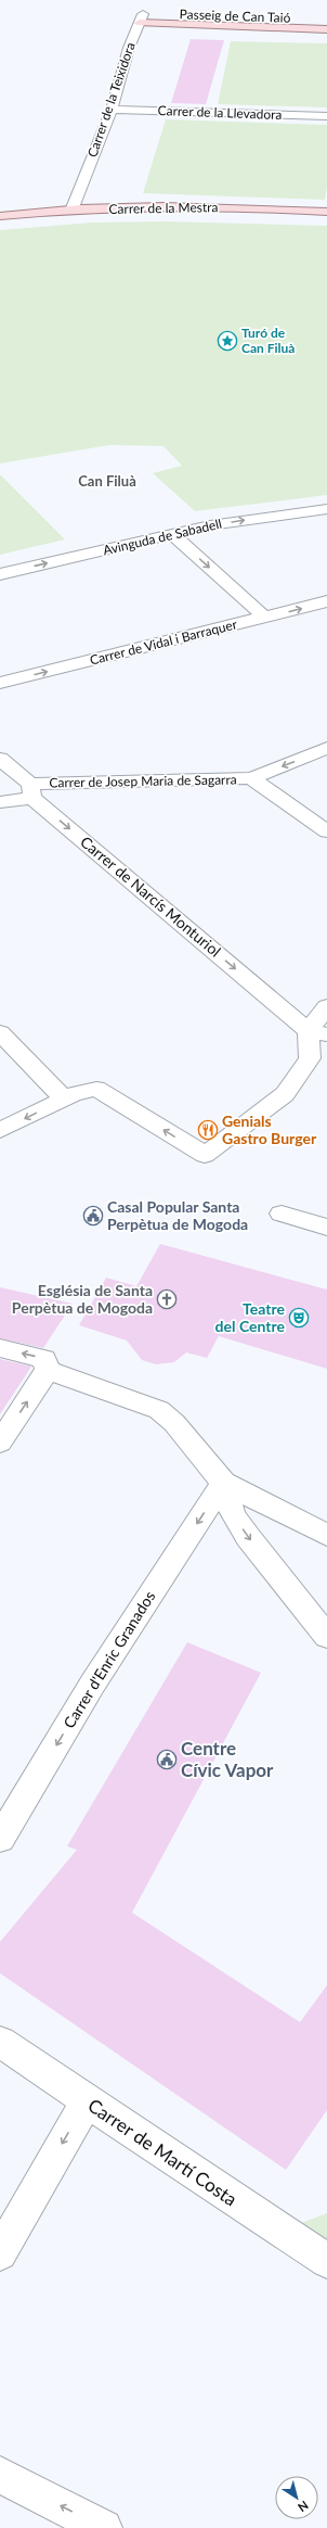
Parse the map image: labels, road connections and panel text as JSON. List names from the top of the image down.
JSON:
{
  "streets": {
    "main road": ["Passeig de Can Taió", "Carrer de la Mestra"],
    "street": [
      "Carrer de la Teixidora",
      "Carrer de la Llevadora",
      "Avinguda de Sabadell",
      "Carrer de Vidal i Barraquer",
      "Carrer de Josep Maria de Sagarra",
      "Carrer de Narcís Monturiol",
      "Carrer d'Enric Granados",
      "Carrer de Martí Costa"
    ]
  },
  "crossings": [
    ["Passeig de Can Taió", "Carrer de la Teixidora"],
    ["Carrer de la Teixidora", "Carrer de la Llevadora"],
    ["Carrer de la Teixidora", "Carrer de la Mestra"],
    ["Carrer de Josep Maria de Sagarra", "Carrer de Narcís Monturiol"]
  ],
  "one_way": ["Avinguda de Sabadell", "Carrer de Vidal i Barraquer", "Carrer d'Enric Granados"],
  "districts": ["Can Filuà"],
  "places": {
    "place": ["Turó de Can Filuà"],
    "restaurant": ["Genials Gastro Burger"],
    "public building": ["Casal Popular Santa Perpètua de Mogoda", "Centre Cívic Vapor"],
    "church": ["Església de Santa Perpètua de Mogoda"],
    "theatre": ["Teatre del Centre"]
  },
  "north": "bottom right"
}
